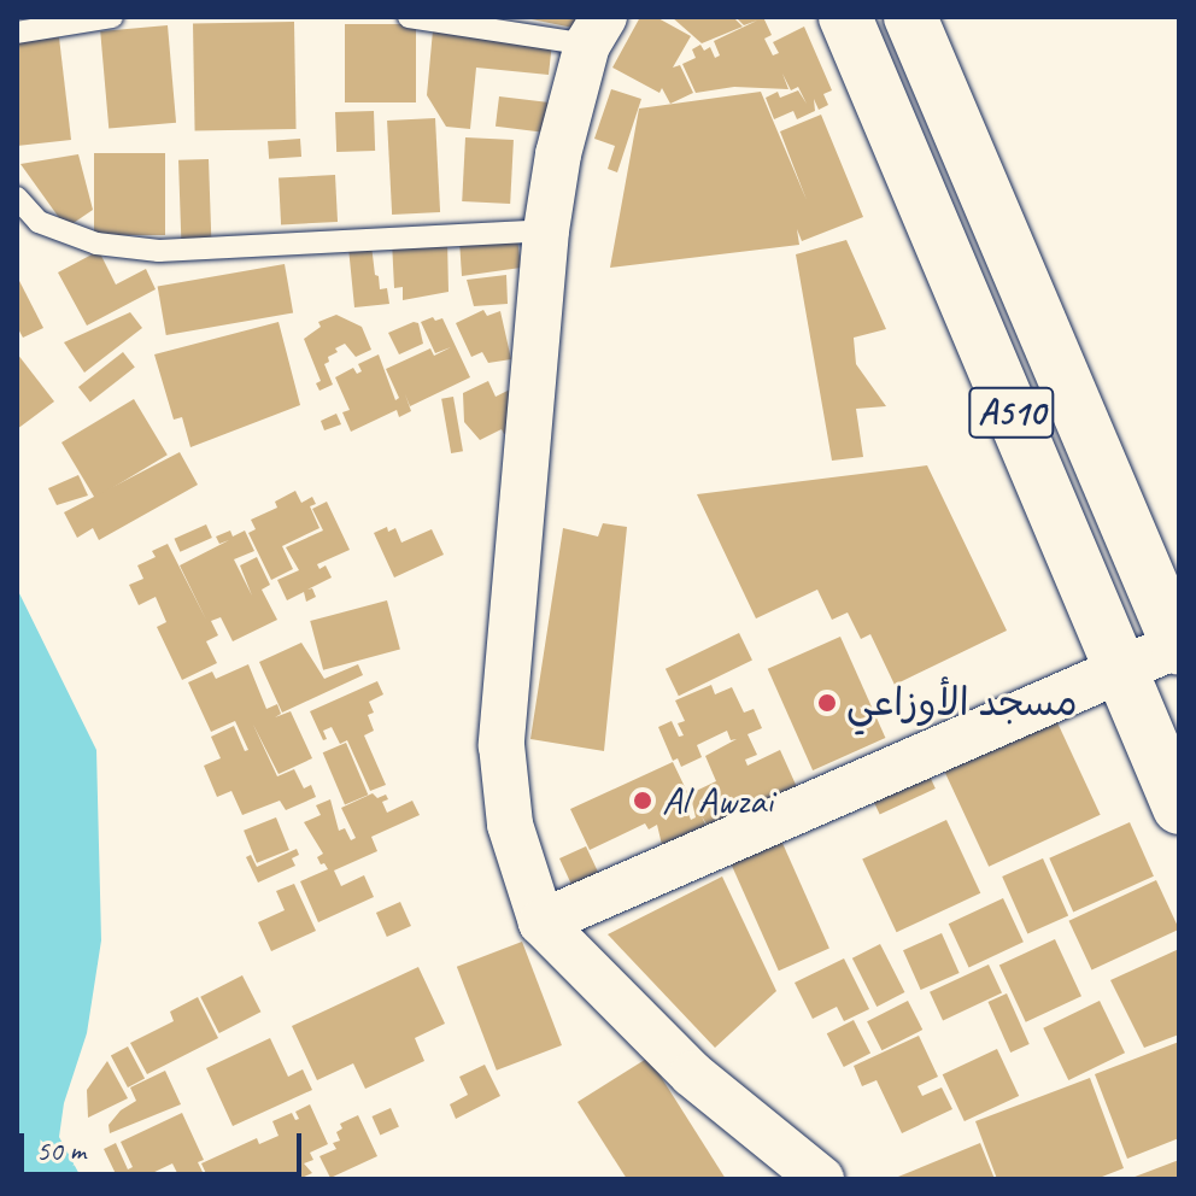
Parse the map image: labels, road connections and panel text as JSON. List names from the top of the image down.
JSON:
{
  "streets": {
    "highway": ["A510"]
  },
  "places": ["مسجد الأوزاعي", "Al Awzai"],
  "scale_bar": "50 m"
}
